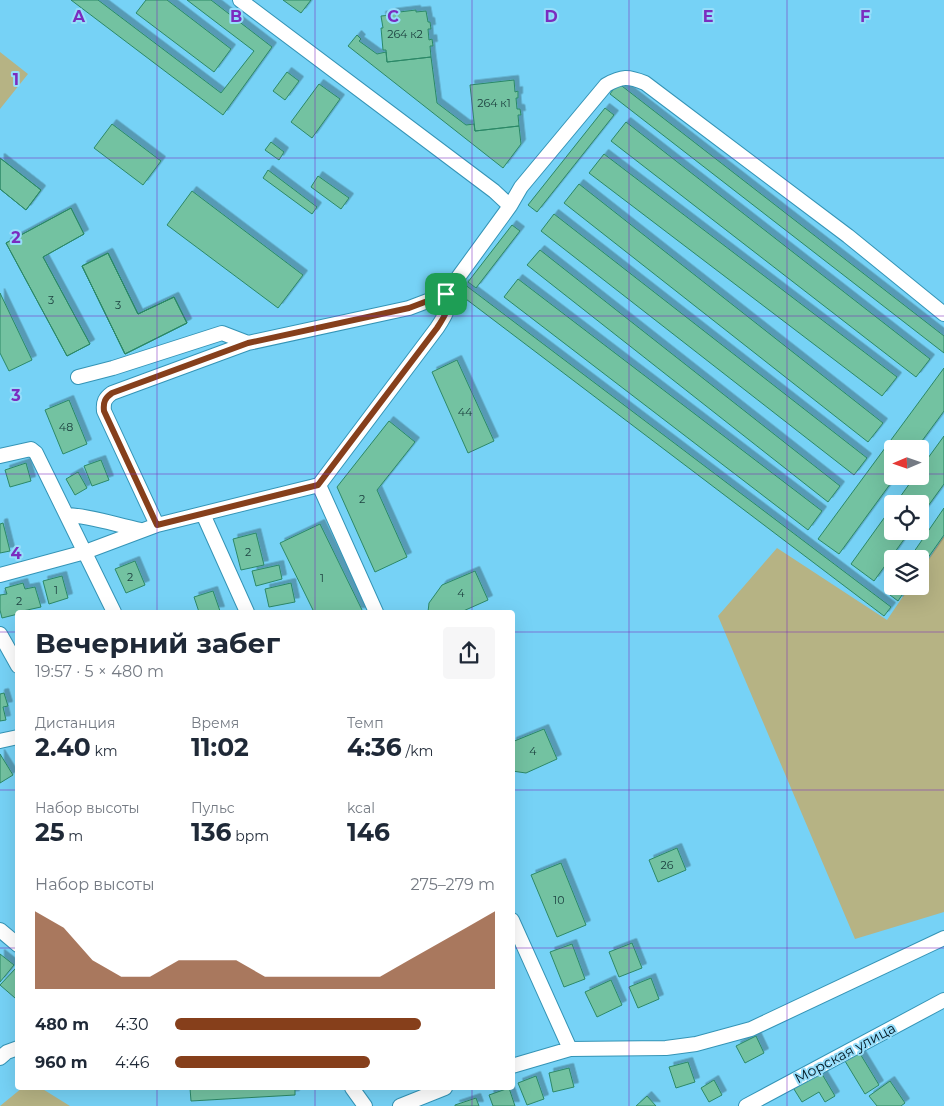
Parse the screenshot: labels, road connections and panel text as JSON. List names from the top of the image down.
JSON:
{
  "streets": {
    "street": ["Морская улица"]
  },
  "house_numbers": [
    "264 к2",
    "264 к1",
    "3",
    "3",
    "44",
    "48",
    "2",
    "2",
    "2",
    "1",
    "1",
    "4",
    "2",
    "4",
    "26",
    "10"
  ],
  "north": "left",
  "page": {
    "heading": ["Вечерний забег", "19:57 · 5 × 480 m"],
    "stats": [
      ["Дистанция", "2.40 km"],
      ["Время", "11:02"],
      ["Темп", "4:36 /km"],
      ["Набор высоты", "25 m"],
      ["Пульс", "136 bpm"],
      ["kcal", "146"]
    ],
    "chart": ["Набор высоты", "275–279 m"],
    "list": [
      {
        "name": "480 m",
        "note": "4:30"
      },
      {
        "name": "960 m",
        "note": "4:46"
      }
    ]
  },
  "grid": {
    "columns": [
      "A",
      "B",
      "C",
      "D",
      "E",
      "F"
    ],
    "rows": [
      "1",
      "2",
      "3",
      "4"
    ]
  }
}
